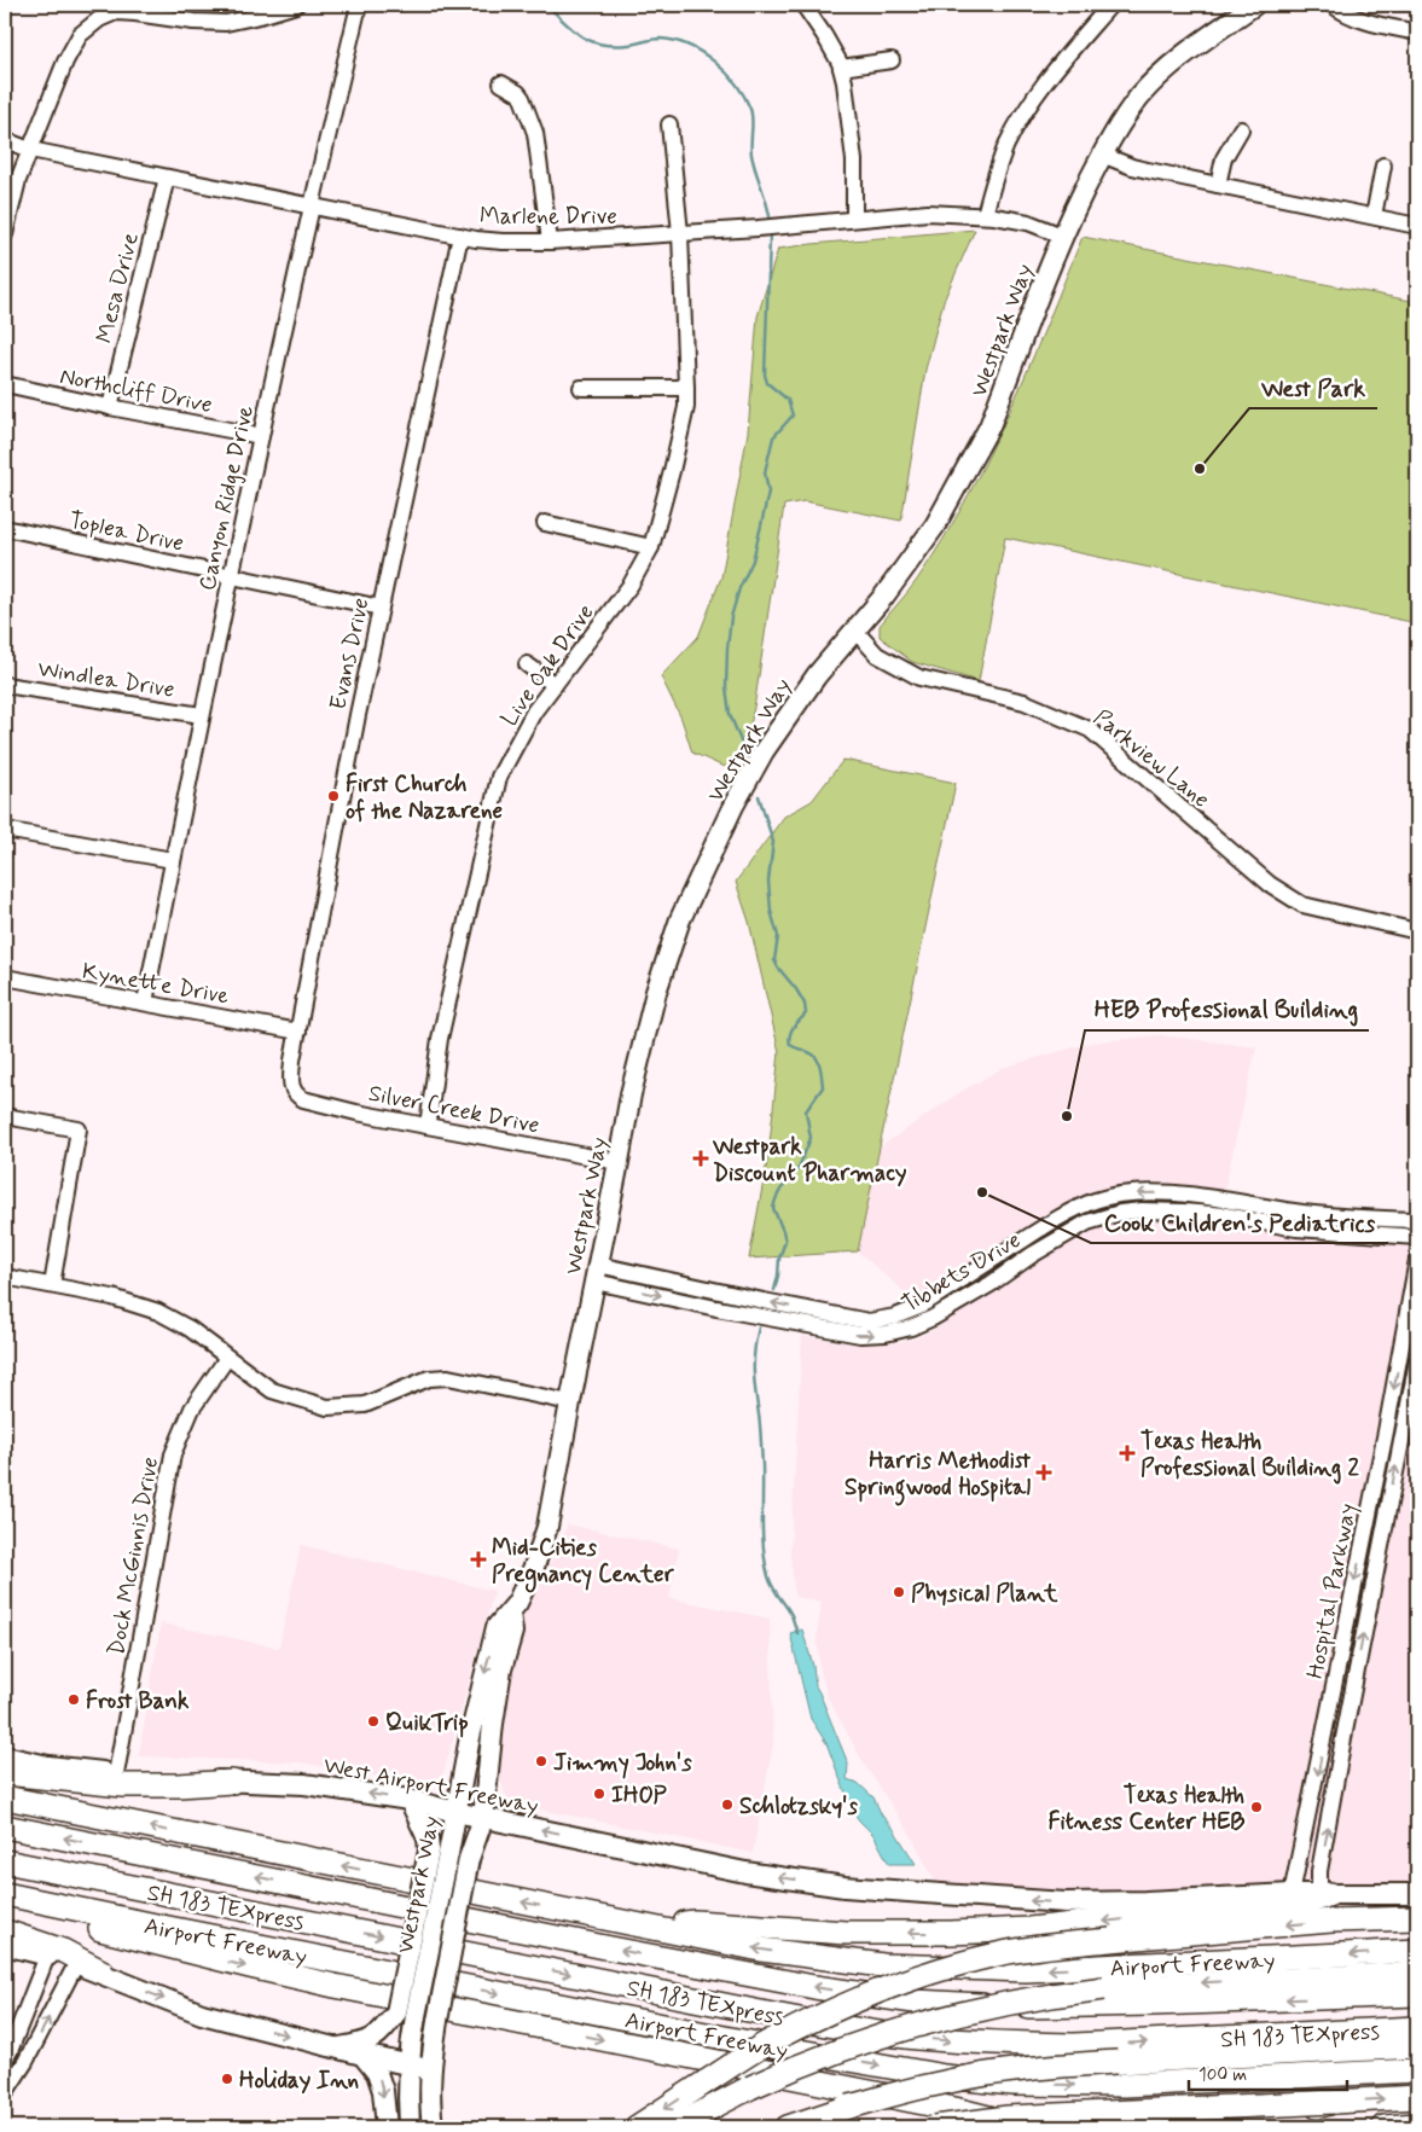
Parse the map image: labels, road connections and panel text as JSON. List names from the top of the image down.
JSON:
{
  "streets": {
    "highway": ["SH 183 TEXpress", "Airport Freeway"],
    "main road": ["Westpark Way", "West Airport Freeway"],
    "street": [
      "Marlene Drive",
      "Mesa Drive",
      "Northcliff Drive",
      "Canyon Ridge Drive",
      "Toplea Drive",
      "Evans Drive",
      "Live Oak Drive",
      "Windlea Drive",
      "Parkview Lane",
      "Kynette Drive",
      "Silver Creek Drive",
      "Tibbets Drive",
      "Dock McGinnis Drive",
      "Hospital Parkway"
    ]
  },
  "crossings": [
    ["Marlene Drive", "Mesa Drive"],
    ["Marlene Drive", "Westpark Way"],
    ["Marlene Drive", "Canyon Ridge Drive"],
    ["Marlene Drive", "Evans Drive"],
    ["Marlene Drive", "Live Oak Drive"],
    ["Mesa Drive", "Northcliff Drive"],
    ["Westpark Way", "Parkview Lane"],
    ["Westpark Way", "Silver Creek Drive"],
    ["Westpark Way", "Tibbets Drive"],
    ["Westpark Way", "West Airport Freeway"],
    ["Northcliff Drive", "Canyon Ridge Drive"],
    ["Canyon Ridge Drive", "Toplea Drive"],
    ["Canyon Ridge Drive", "Windlea Drive"],
    ["Canyon Ridge Drive", "Kynette Drive"],
    ["Toplea Drive", "Evans Drive"],
    ["Evans Drive", "Kynette Drive"],
    ["Evans Drive", "Silver Creek Drive"],
    ["Live Oak Drive", "Silver Creek Drive"],
    ["Dock McGinnis Drive", "West Airport Freeway"],
    ["Hospital Parkway", "West Airport Freeway"]
  ],
  "one_way": ["West Airport Freeway"],
  "places": {
    "other": [
      "West Park",
      "First Church of the Nazarene",
      "HEB Professional Building",
      "Cook Children's Pediatrics",
      "Physical Plant",
      "Frost Bank",
      "QuikTrip",
      "Jimmy John's",
      "IHOP",
      "Schlotzsky's",
      "Texas Health Fitness Center HEB",
      "Holiday Inn"
    ],
    "health": [
      "Westpark Discount Pharmacy",
      "Texas Health Professional Building 2",
      "Harris Methodist Springwood Hospital",
      "Mid-Cities Pregnancy Center"
    ]
  },
  "scale_bar": "100 m"
}
